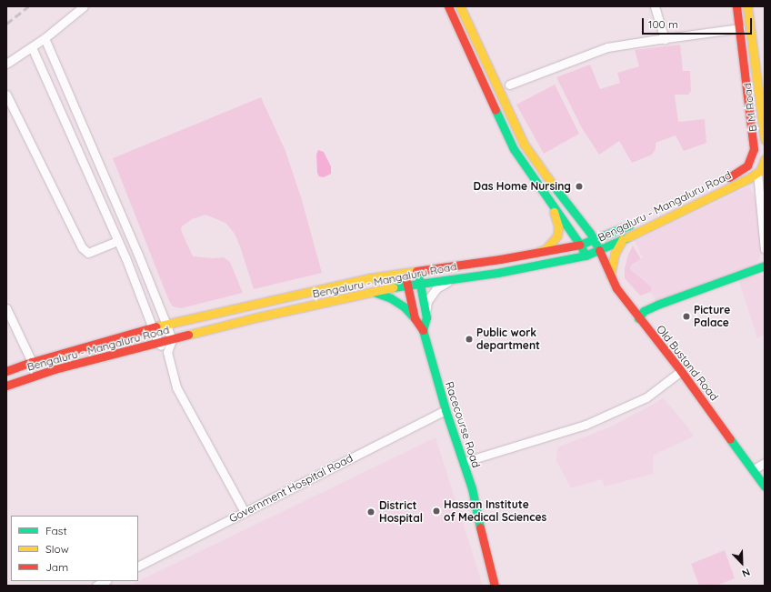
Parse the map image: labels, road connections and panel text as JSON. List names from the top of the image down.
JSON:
{
  "streets": {
    "main road": [
      "B M Road",
      "Bengaluru - Mangaluru Road",
      "Old Bustand Road",
      "Racecourse Road"
    ],
    "street": ["Government Hospital Road"]
  },
  "crossings": [
    ["Bengaluru - Mangaluru Road", "Old Bustand Road"],
    ["Racecourse Road", "Government Hospital Road"]
  ],
  "places": [
    "Das Home Nursing",
    "Picture Palace",
    "Public work department",
    "Hassan Institute of Medical Sciences",
    "District Hospital"
  ],
  "legend": ["Fast", "Slow", "Jam"],
  "scale_bar": "100 m",
  "north": "bottom right"
}
